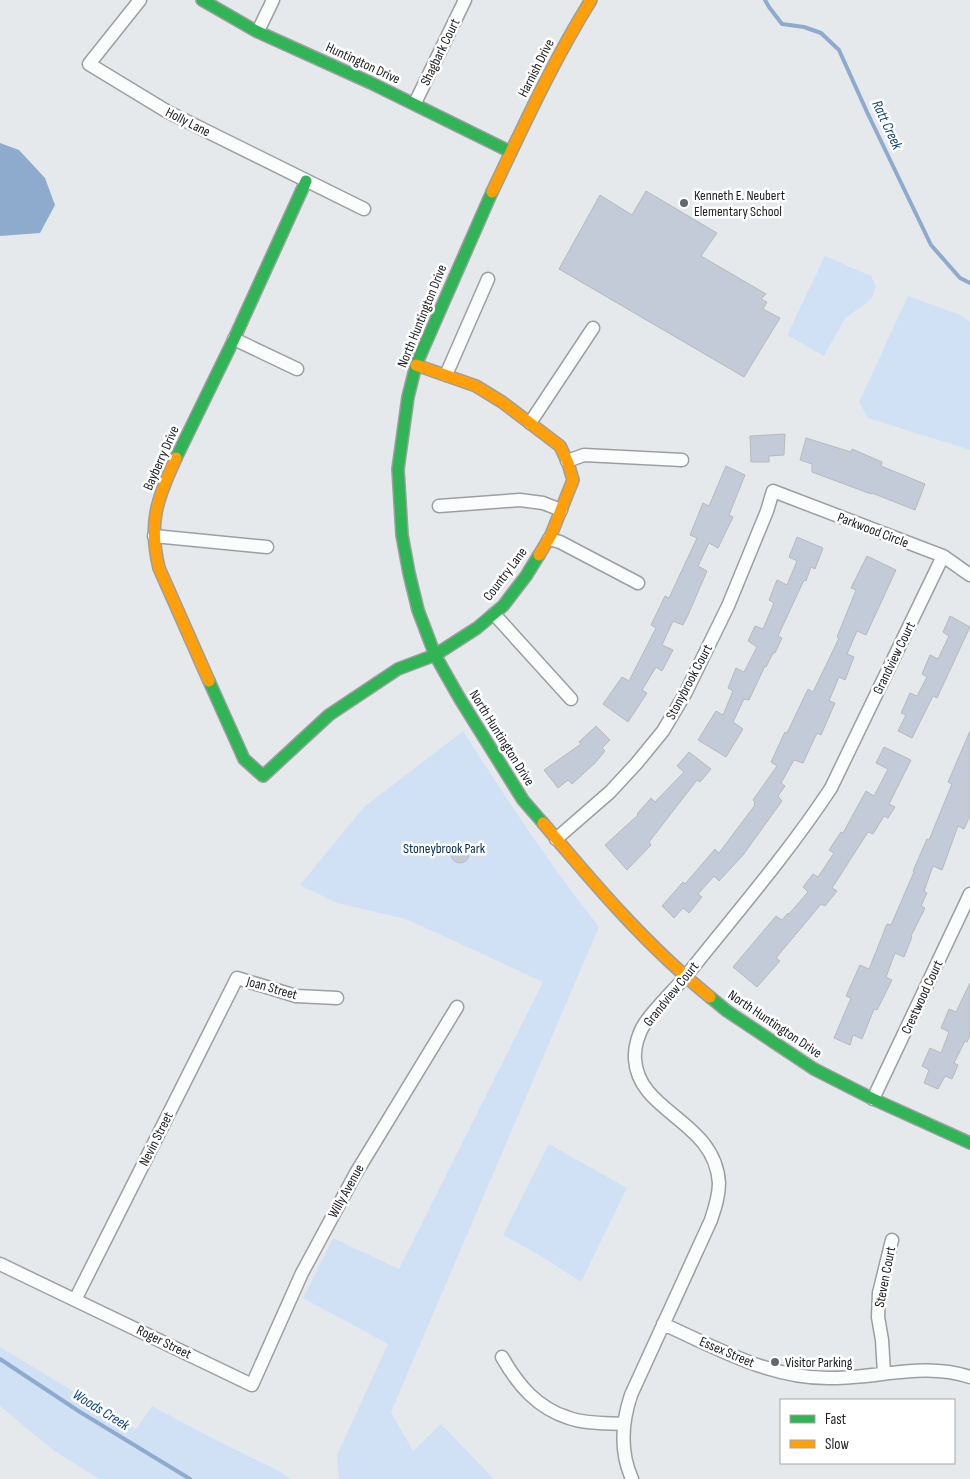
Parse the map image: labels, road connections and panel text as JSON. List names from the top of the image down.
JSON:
{
  "streets": {
    "street": [
      "Shagbark Court",
      "Huntington Drive",
      "Harnish Drive",
      "Holly Lane",
      "North Huntington Drive",
      "Bayberry Drive",
      "Parkwood Circle",
      "Country Lane",
      "Grandview Court",
      "Stonybrook Court",
      "Joan Street",
      "Crestwood Court",
      "Nevin Street",
      "Willy Avenue",
      "Steven Court",
      "Roger Street",
      "Essex Street"
    ]
  },
  "crossings": [
    ["Shagbark Court", "Huntington Drive"],
    ["Huntington Drive", "Harnish Drive"],
    ["Huntington Drive", "North Huntington Drive"],
    ["Harnish Drive", "North Huntington Drive"],
    ["Holly Lane", "Bayberry Drive"],
    ["North Huntington Drive", "Country Lane"],
    ["North Huntington Drive", "Grandview Court"],
    ["North Huntington Drive", "Stonybrook Court"],
    ["North Huntington Drive", "Crestwood Court"],
    ["Bayberry Drive", "Country Lane"],
    ["Parkwood Circle", "Grandview Court"],
    ["Parkwood Circle", "Stonybrook Court"],
    ["Grandview Court", "Essex Street"],
    ["Joan Street", "Nevin Street"],
    ["Nevin Street", "Roger Street"],
    ["Willy Avenue", "Roger Street"],
    ["Steven Court", "Essex Street"]
  ],
  "water": ["Ratt Creek", "Woods Creek"],
  "parks": ["Stoneybrook Park"],
  "places": ["Kenneth E. Neubert Elementary School", "Visitor Parking"],
  "legend": ["Fast", "Slow"]
}
